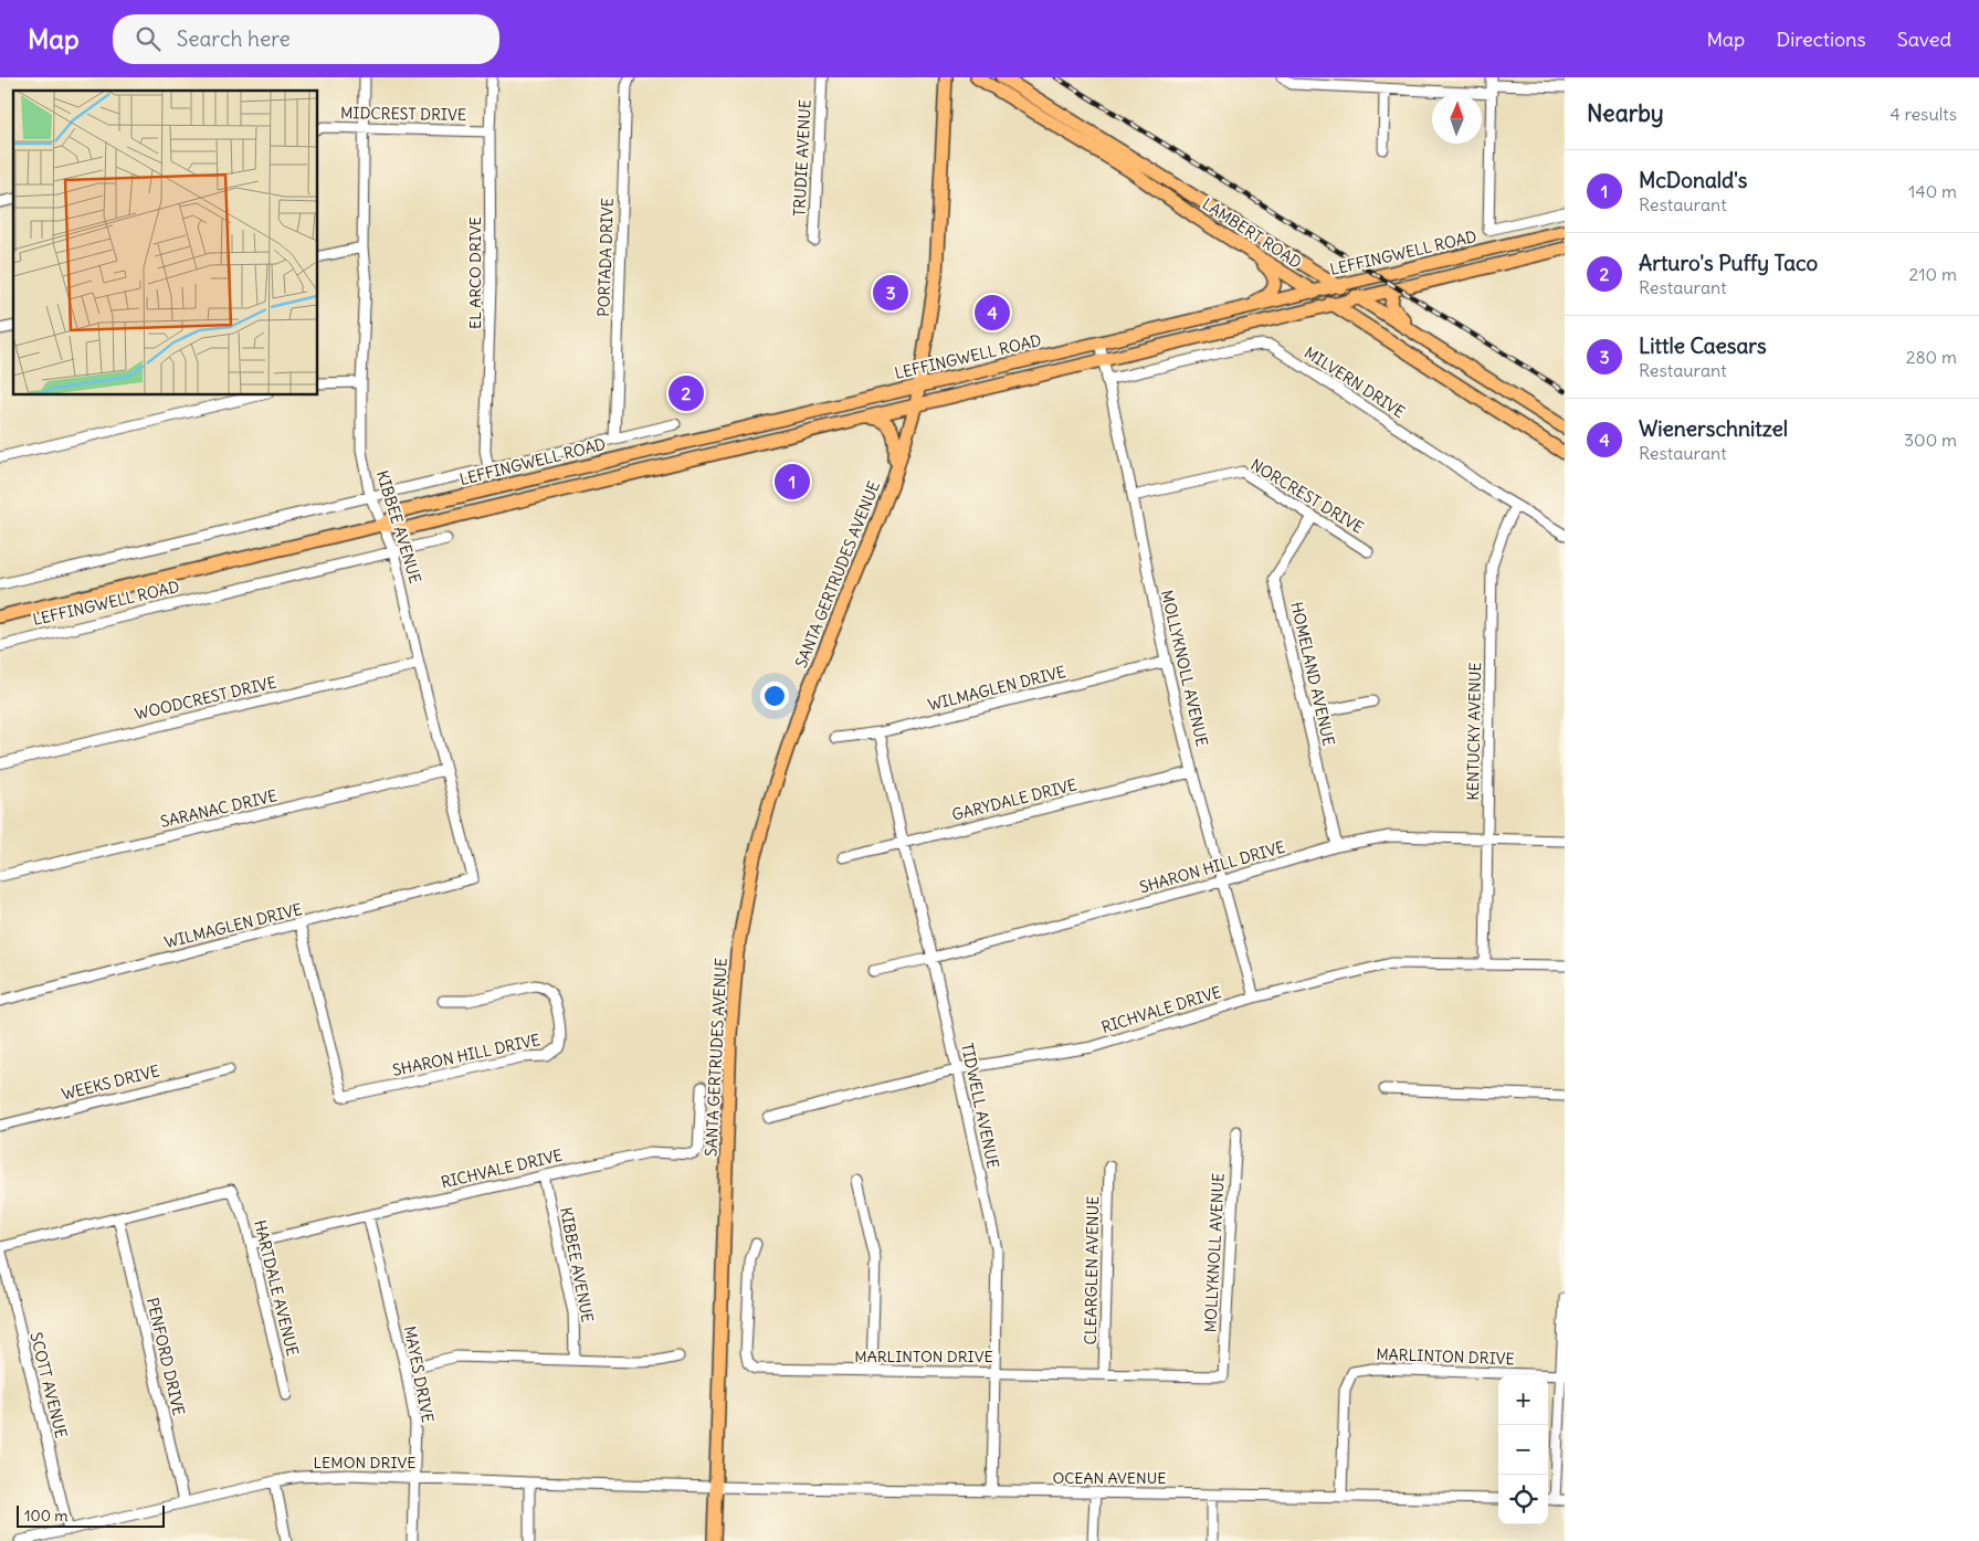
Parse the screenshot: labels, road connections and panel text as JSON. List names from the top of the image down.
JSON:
{
  "streets": {
    "main road": ["LAMBERT ROAD", "LEFFINGWELL ROAD", "SANTA GERTRUDES AVENUE"],
    "street": [
      "MIDCREST DRIVE",
      "TRUDIE AVENUE",
      "PORTADA DRIVE",
      "EL ARCO DRIVE",
      "MILVERN DRIVE",
      "NORCREST DRIVE",
      "KIBBEE AVENUE",
      "MOLLYKNOLL AVENUE",
      "HOMELAND AVENUE",
      "WILMAGLEN DRIVE",
      "WOODCREST DRIVE",
      "KENTUCKY AVENUE",
      "GARYDALE DRIVE",
      "SARANAC DRIVE",
      "SHARON HILL DRIVE",
      "RICHVALE DRIVE",
      "WEEKS DRIVE",
      "TIDWELL AVENUE",
      "CLEARGLEN AVENUE",
      "HARTDALE AVENUE",
      "PENFORD DRIVE",
      "MARLINTON DRIVE",
      "MAYES DRIVE",
      "SCOTT AVENUE",
      "LEMON DRIVE",
      "OCEAN AVENUE"
    ]
  },
  "crossings": [
    ["MIDCREST DRIVE", "EL ARCO DRIVE"],
    ["MIDCREST DRIVE", "KIBBEE AVENUE"],
    ["LAMBERT ROAD", "LEFFINGWELL ROAD"],
    ["LEFFINGWELL ROAD", "PORTADA DRIVE"],
    ["LEFFINGWELL ROAD", "EL ARCO DRIVE"],
    ["LEFFINGWELL ROAD", "KIBBEE AVENUE"],
    ["LEFFINGWELL ROAD", "SANTA GERTRUDES AVENUE"],
    ["LEFFINGWELL ROAD", "MOLLYKNOLL AVENUE"],
    ["MILVERN DRIVE", "MOLLYKNOLL AVENUE"],
    ["MILVERN DRIVE", "KENTUCKY AVENUE"],
    ["NORCREST DRIVE", "MOLLYKNOLL AVENUE"],
    ["NORCREST DRIVE", "HOMELAND AVENUE"],
    ["KIBBEE AVENUE", "WILMAGLEN DRIVE"],
    ["KIBBEE AVENUE", "WOODCREST DRIVE"],
    ["KIBBEE AVENUE", "SARANAC DRIVE"],
    ["KIBBEE AVENUE", "RICHVALE DRIVE"],
    ["SANTA GERTRUDES AVENUE", "LEMON DRIVE"],
    ["SANTA GERTRUDES AVENUE", "OCEAN AVENUE"],
    ["MOLLYKNOLL AVENUE", "WILMAGLEN DRIVE"],
    ["MOLLYKNOLL AVENUE", "GARYDALE DRIVE"],
    ["MOLLYKNOLL AVENUE", "SHARON HILL DRIVE"],
    ["MOLLYKNOLL AVENUE", "RICHVALE DRIVE"],
    ["MOLLYKNOLL AVENUE", "MARLINTON DRIVE"],
    ["HOMELAND AVENUE", "SHARON HILL DRIVE"],
    ["WILMAGLEN DRIVE", "SHARON HILL DRIVE"],
    ["WILMAGLEN DRIVE", "TIDWELL AVENUE"],
    ["KENTUCKY AVENUE", "SHARON HILL DRIVE"],
    ["KENTUCKY AVENUE", "RICHVALE DRIVE"],
    ["GARYDALE DRIVE", "TIDWELL AVENUE"],
    ["SHARON HILL DRIVE", "TIDWELL AVENUE"],
    ["RICHVALE DRIVE", "TIDWELL AVENUE"],
    ["RICHVALE DRIVE", "HARTDALE AVENUE"],
    ["RICHVALE DRIVE", "MAYES DRIVE"],
    ["TIDWELL AVENUE", "MARLINTON DRIVE"],
    ["TIDWELL AVENUE", "OCEAN AVENUE"],
    ["CLEARGLEN AVENUE", "MARLINTON DRIVE"],
    ["HARTDALE AVENUE", "PENFORD DRIVE"],
    ["PENFORD DRIVE", "LEMON DRIVE"],
    ["MARLINTON DRIVE", "OCEAN AVENUE"],
    ["MAYES DRIVE", "LEMON DRIVE"],
    ["SCOTT AVENUE", "LEMON DRIVE"],
    ["LEMON DRIVE", "OCEAN AVENUE"]
  ],
  "scale_bar": "100 m",
  "north": "top",
  "page": {
    "header": "Map",
    "search": "Search here",
    "nav": ["Map", "Directions", "Saved"],
    "heading": ["Nearby", "4 results"],
    "list": [
      {
        "mark": "1",
        "name": "McDonald's",
        "note": "Restaurant",
        "value": "140 m"
      },
      {
        "mark": "2",
        "name": "Arturo's Puffy Taco",
        "note": "Restaurant",
        "value": "210 m"
      },
      {
        "mark": "3",
        "name": "Little Caesars",
        "note": "Restaurant",
        "value": "280 m"
      },
      {
        "mark": "4",
        "name": "Wienerschnitzel",
        "note": "Restaurant",
        "value": "300 m"
      }
    ],
    "pins": [
      "3",
      "4",
      "2",
      "1"
    ],
    "map_buttons": ["+", "−"],
    "scale": "100 m"
  }
}
